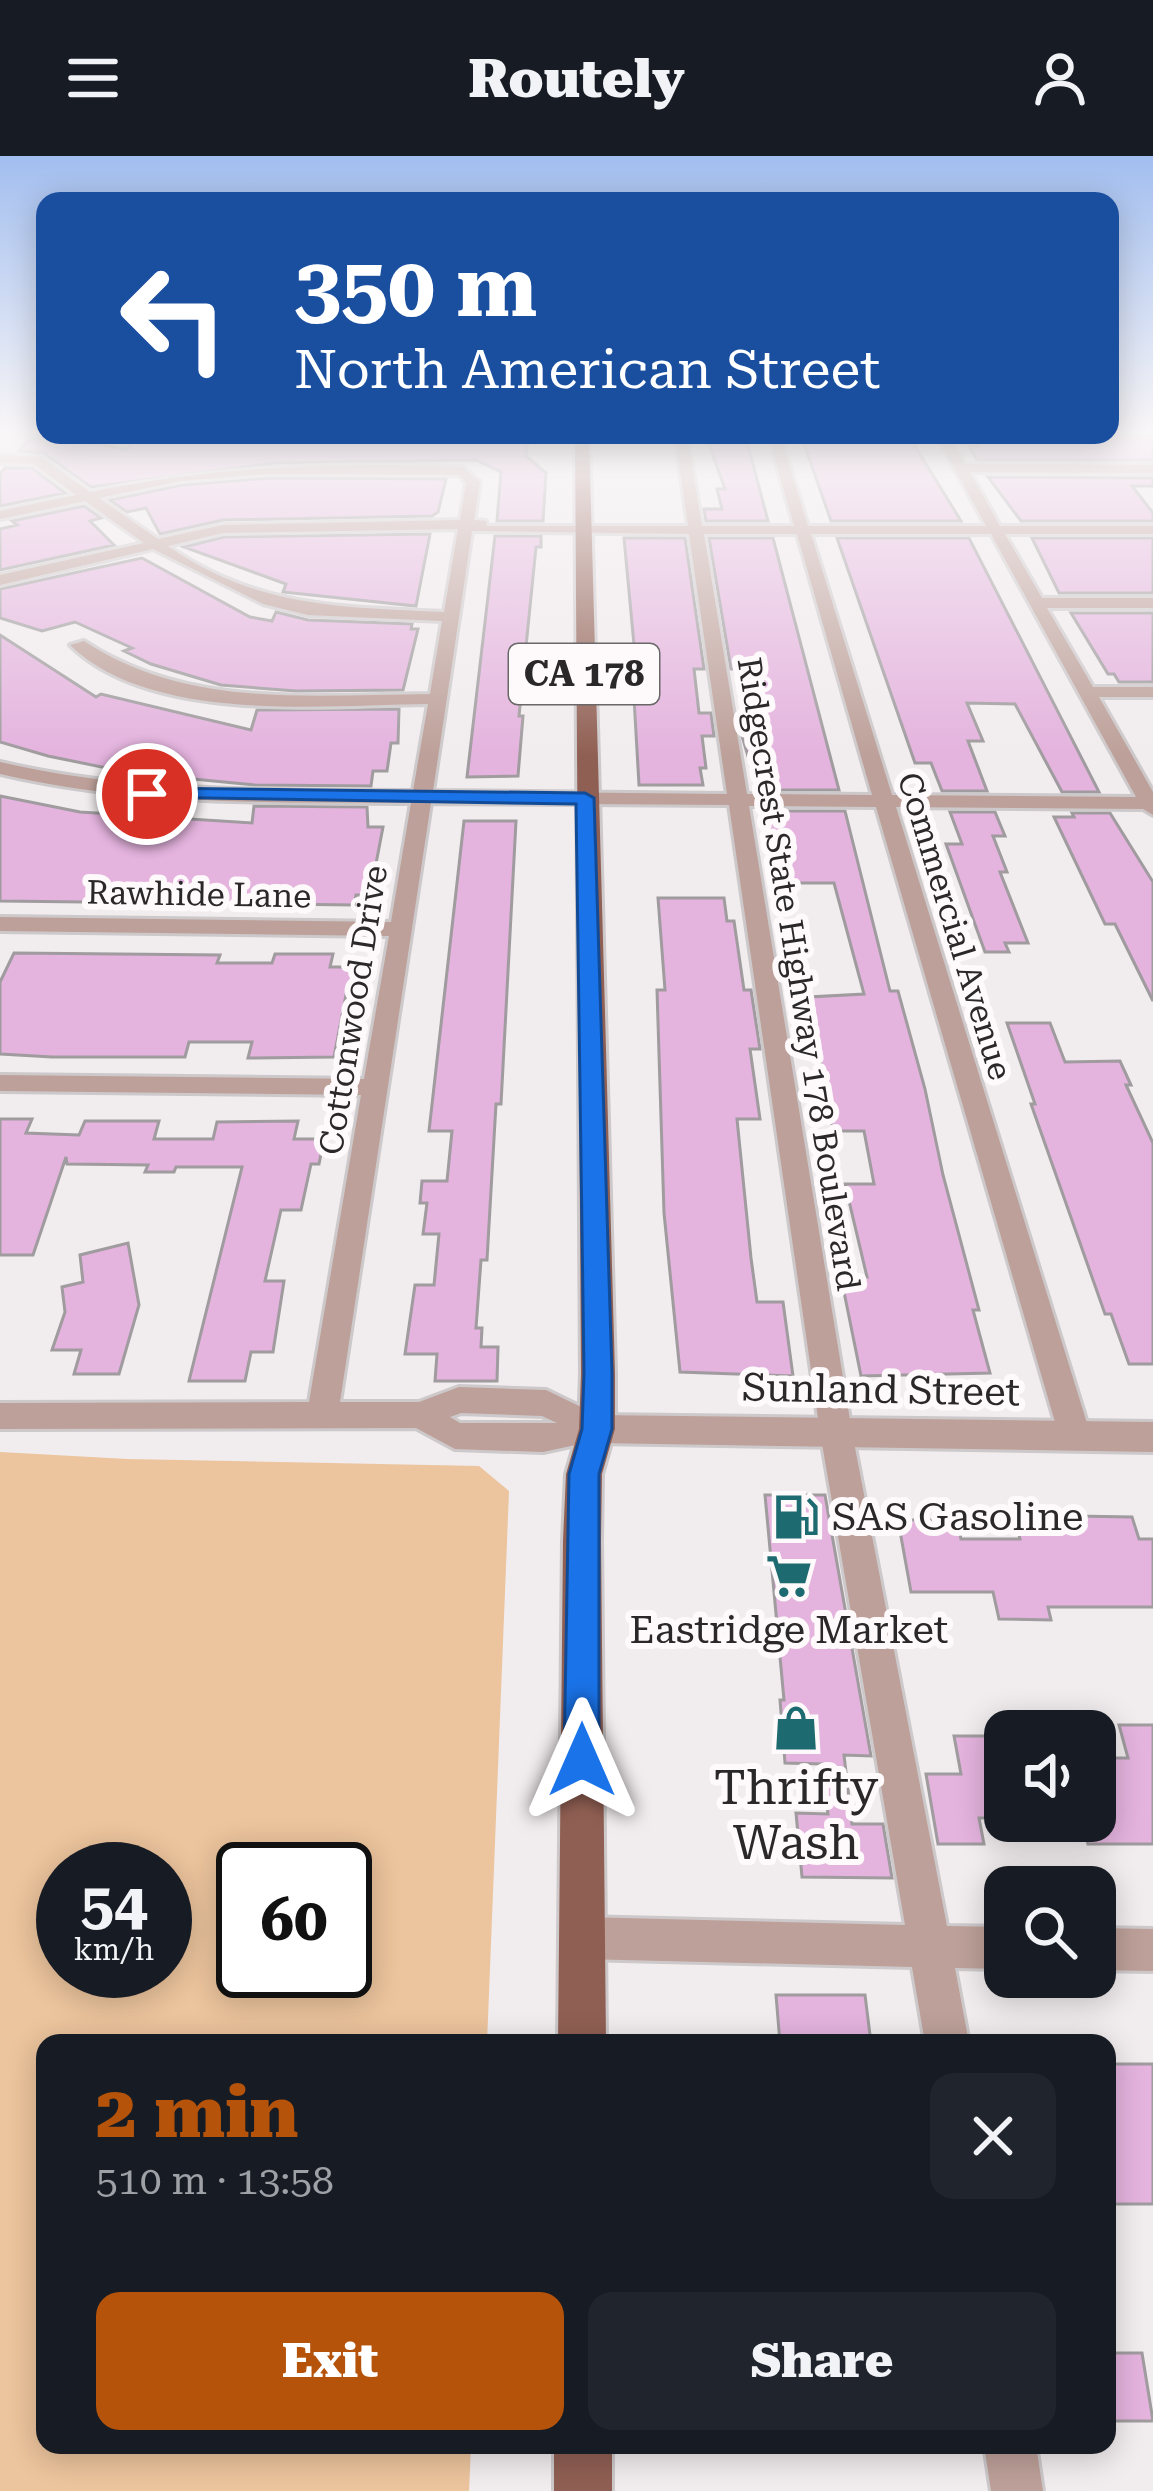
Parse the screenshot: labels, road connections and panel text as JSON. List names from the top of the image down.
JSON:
{
  "streets": {
    "main road": ["CA 178"],
    "street": [
      "Rawhide Lane",
      "Commercial Avenue",
      "Ridgecrest State Highway 178 Boulevard",
      "Cottonwood Drive",
      "Sunland Street"
    ]
  },
  "crossings": [
    ["CA 178", "Sunland Street"],
    ["Rawhide Lane", "Cottonwood Drive"],
    ["Commercial Avenue", "Sunland Street"],
    ["Ridgecrest State Highway 178 Boulevard", "Sunland Street"]
  ],
  "places": {
    "fuel station": ["SAS Gasoline"],
    "supermarket": ["Eastridge Market"],
    "shop": ["Thrifty Wash"]
  },
  "page": {
    "header": "Routely",
    "turn": ["350 m", "North American Street"],
    "speed": "54 km/h",
    "limit": "60",
    "heading": ["2 min", "510 m · 13:58"],
    "buttons": ["Exit", "Share"]
  }
}
